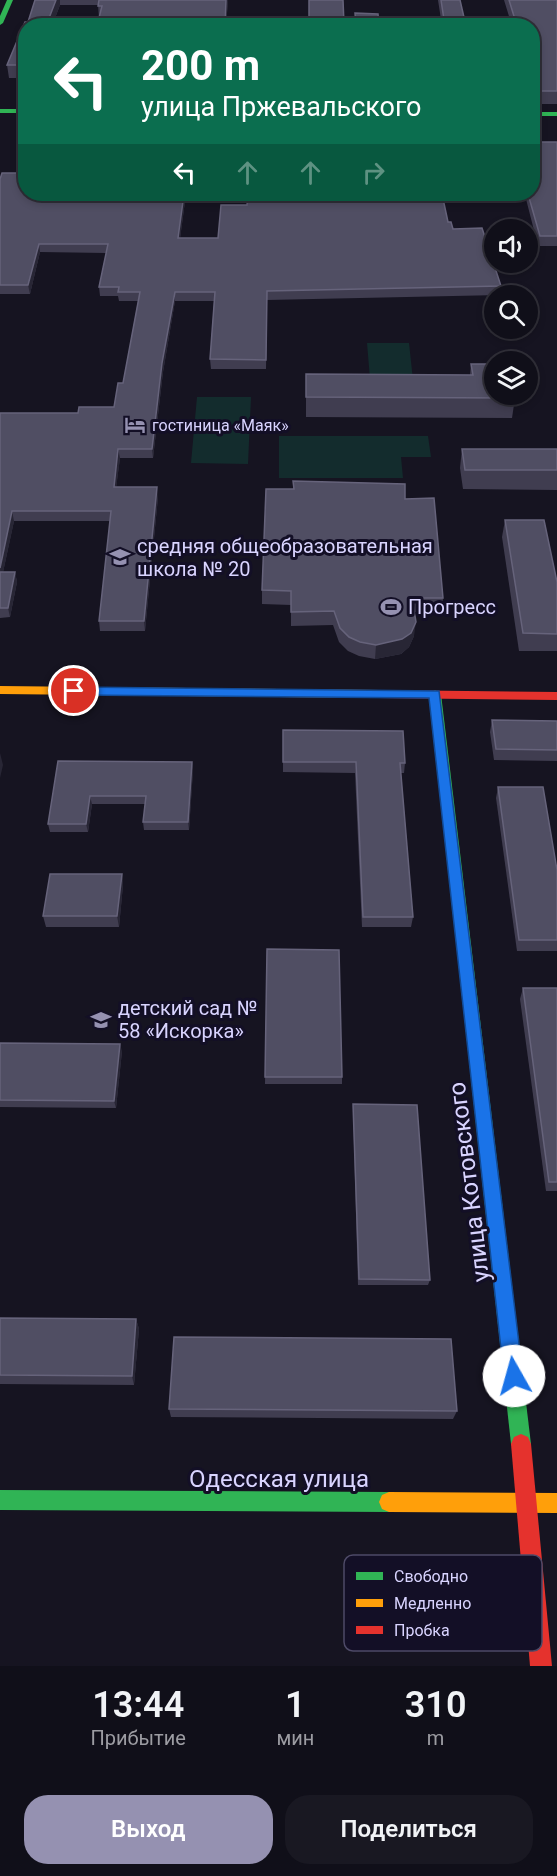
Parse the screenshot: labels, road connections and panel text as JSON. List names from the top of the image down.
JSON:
{
  "streets": {
    "street": ["улица Котовского", "Одесская улица"]
  },
  "crossings": [
    ["улица Котовского", "Одесская улица"]
  ],
  "places": {
    "hotel": ["гостиница «Маяк»"],
    "school or university": ["средняя общеобразовательная школа № 20", "детский сад № 58 «Искорка»"],
    "sports": ["Прогресс"]
  },
  "legend": ["Свободно", "Медленно", "Пробка"],
  "page": {
    "turn": ["200 m", "улица Пржевальского"],
    "eta": [
      "13:44",
      "Прибытие",
      "1",
      "мин",
      "310",
      "m"
    ],
    "buttons": ["Выход", "Поделиться"]
  }
}
